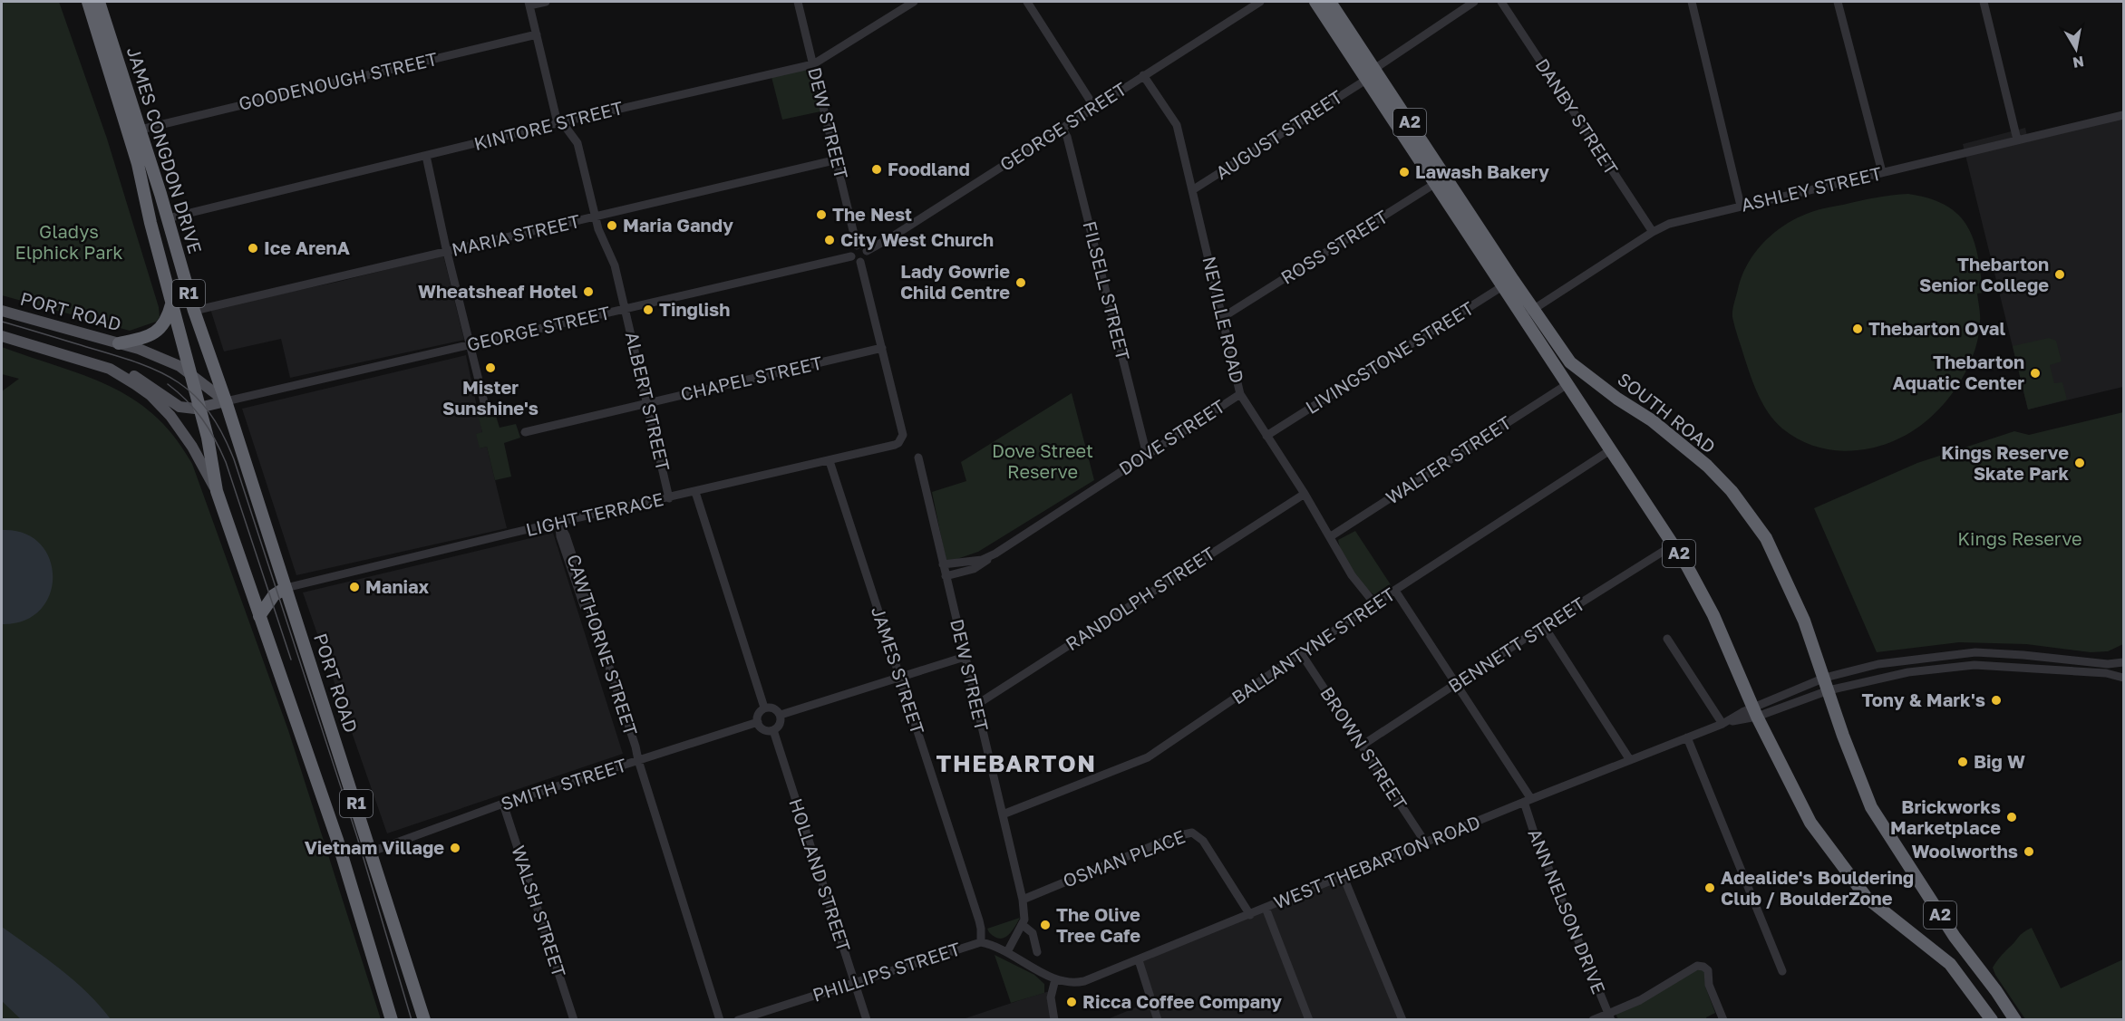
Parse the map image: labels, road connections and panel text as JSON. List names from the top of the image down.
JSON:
{
  "streets": {
    "highway": [
      "A2",
      "JAMES CONGDON DRIVE",
      "R1",
      "PORT ROAD",
      "SOUTH ROAD"
    ],
    "street": [
      "GOODENOUGH STREET",
      "DANBY STREET",
      "DEW STREET",
      "KINTORE STREET",
      "GEORGE STREET",
      "AUGUST STREET",
      "ASHLEY STREET",
      "MARIA STREET",
      "ROSS STREET",
      "FILSELL STREET",
      "NEVILLE ROAD",
      "LIVINGSTONE STREET",
      "CHAPEL STREET",
      "ALBERT STREET",
      "DOVE STREET",
      "WALTER STREET",
      "LIGHT TERRACE",
      "RANDOLPH STREET",
      "CAWTHORNE STREET",
      "BENNETT STREET",
      "BALLANTYNE STREET",
      "JAMES STREET",
      "BROWN STREET",
      "SMITH STREET",
      "OSMAN PLACE",
      "WEST THEBARTON ROAD",
      "HOLLAND STREET",
      "WALSH STREET",
      "ANN NELSON DRIVE",
      "PHILLIPS STREET"
    ]
  },
  "crossings": [
    ["GOODENOUGH STREET", "JAMES CONGDON DRIVE"],
    ["DANBY STREET", "ASHLEY STREET"],
    ["DEW STREET", "KINTORE STREET"],
    ["DEW STREET", "GEORGE STREET"],
    ["DEW STREET", "MARIA STREET"],
    ["DEW STREET", "DOVE STREET"],
    ["DEW STREET", "RANDOLPH STREET"],
    ["DEW STREET", "BALLANTYNE STREET"],
    ["DEW STREET", "OSMAN PLACE"],
    ["DEW STREET", "PHILLIPS STREET"],
    ["KINTORE STREET", "JAMES CONGDON DRIVE"],
    ["KINTORE STREET", "ALBERT STREET"],
    ["GEORGE STREET", "JAMES CONGDON DRIVE"],
    ["GEORGE STREET", "FILSELL STREET"],
    ["GEORGE STREET", "PORT ROAD"],
    ["GEORGE STREET", "NEVILLE ROAD"],
    ["GEORGE STREET", "ALBERT STREET"],
    ["AUGUST STREET", "NEVILLE ROAD"],
    ["AUGUST STREET", "SOUTH ROAD"],
    ["JAMES CONGDON DRIVE", "MARIA STREET"],
    ["JAMES CONGDON DRIVE", "R1"],
    ["JAMES CONGDON DRIVE", "PORT ROAD"],
    ["ASHLEY STREET", "SOUTH ROAD"],
    ["MARIA STREET", "ALBERT STREET"],
    ["ROSS STREET", "NEVILLE ROAD"],
    ["ROSS STREET", "SOUTH ROAD"],
    ["FILSELL STREET", "DOVE STREET"],
    ["R1", "PORT ROAD"],
    ["PORT ROAD", "LIGHT TERRACE"],
    ["PORT ROAD", "SMITH STREET"],
    ["NEVILLE ROAD", "LIVINGSTONE STREET"],
    ["NEVILLE ROAD", "DOVE STREET"],
    ["NEVILLE ROAD", "WALTER STREET"],
    ["NEVILLE ROAD", "RANDOLPH STREET"],
    ["NEVILLE ROAD", "BALLANTYNE STREET"],
    ["LIVINGSTONE STREET", "SOUTH ROAD"],
    ["CHAPEL STREET", "ALBERT STREET"],
    ["CHAPEL STREET", "LIGHT TERRACE"],
    ["ALBERT STREET", "LIGHT TERRACE"],
    ["SOUTH ROAD", "WALTER STREET"],
    ["SOUTH ROAD", "BENNETT STREET"],
    ["SOUTH ROAD", "BALLANTYNE STREET"],
    ["SOUTH ROAD", "WEST THEBARTON ROAD"],
    ["LIGHT TERRACE", "CAWTHORNE STREET"],
    ["LIGHT TERRACE", "JAMES STREET"],
    ["CAWTHORNE STREET", "SMITH STREET"],
    ["BENNETT STREET", "BROWN STREET"],
    ["BENNETT STREET", "ANN NELSON DRIVE"],
    ["BALLANTYNE STREET", "BROWN STREET"],
    ["BALLANTYNE STREET", "ANN NELSON DRIVE"],
    ["JAMES STREET", "PHILLIPS STREET"],
    ["BROWN STREET", "WEST THEBARTON ROAD"],
    ["SMITH STREET", "HOLLAND STREET"],
    ["SMITH STREET", "WALSH STREET"],
    ["OSMAN PLACE", "WEST THEBARTON ROAD"],
    ["WEST THEBARTON ROAD", "ANN NELSON DRIVE"],
    ["WEST THEBARTON ROAD", "PHILLIPS STREET"],
    ["HOLLAND STREET", "PHILLIPS STREET"]
  ],
  "districts": ["THEBARTON"],
  "parks": ["Gladys Elphick Park", "Dove Street Reserve", "Kings Reserve"],
  "places": [
    "Foodland",
    "Lawash Bakery",
    "The Nest",
    "Maria Gandy",
    "City West Church",
    "Ice ArenA",
    "Thebarton Senior College",
    "Lady Gowrie Child Centre",
    "Wheatsheaf Hotel",
    "Tinglish",
    "Thebarton Oval",
    "Mister Sunshine's",
    "Thebarton Aquatic Center",
    "Kings Reserve Skate Park",
    "Maniax",
    "Tony & Mark's",
    "Big W",
    "Brickworks Marketplace",
    "Vietnam Village",
    "Woolworths",
    "Adealide's Bouldering Club / BoulderZone",
    "The Olive Tree Cafe",
    "Ricca Coffee Company"
  ],
  "north": "bottom"
}
